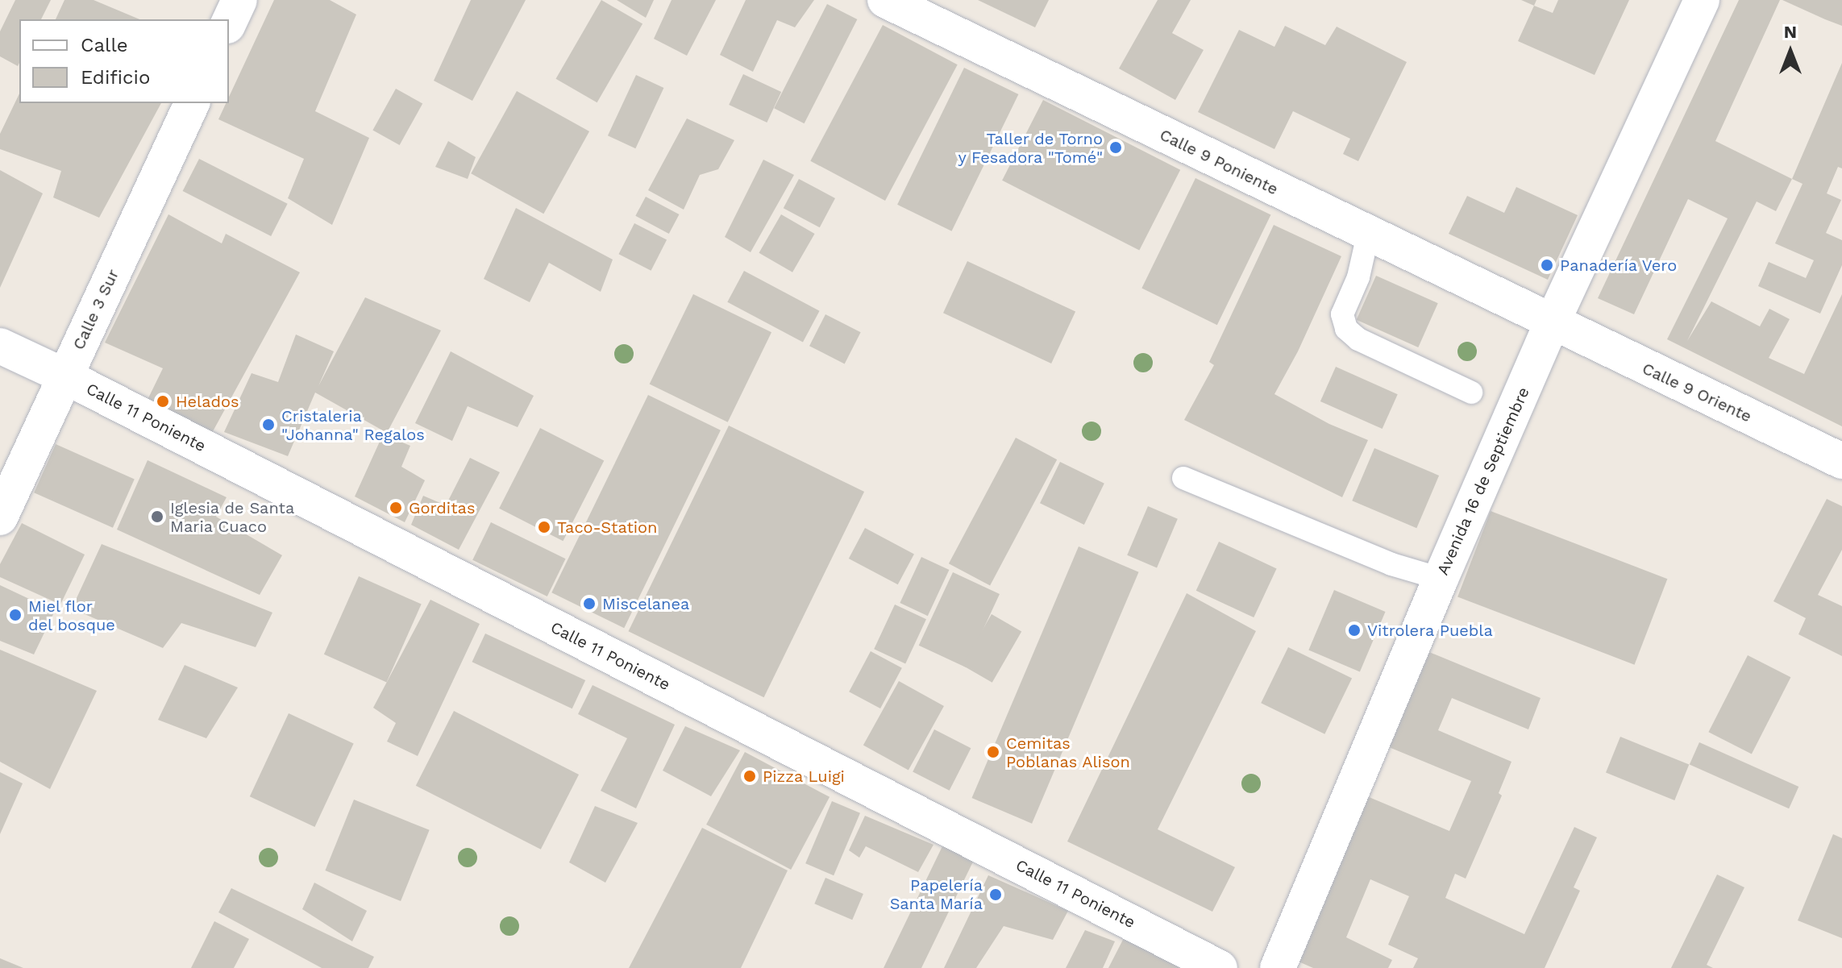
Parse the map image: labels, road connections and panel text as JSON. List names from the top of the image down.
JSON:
{
  "streets": {
    "street": [
      "Calle 9 Poniente",
      "Calle 3 Sur",
      "Calle 9 Oriente",
      "Calle 11 Poniente",
      "Avenida 16 de Septiembre"
    ]
  },
  "crossings": [
    ["Calle 9 Poniente", "Calle 9 Oriente"],
    ["Calle 9 Poniente", "Avenida 16 de Septiembre"],
    ["Calle 3 Sur", "Calle 11 Poniente"],
    ["Calle 9 Oriente", "Avenida 16 de Septiembre"]
  ],
  "places": [
    "Taller de Torno y Fesadora \"Tomé\"",
    "Panadería Vero",
    "Helados",
    "Cristaleria \"Johanna\" Regalos",
    "Gorditas",
    "Iglesia de Santa Maria Cuaco",
    "Taco-Station",
    "Miscelanea",
    "Miel flor del bosque",
    "Vitrolera Puebla",
    "Cemitas Poblanas Alison",
    "Pizza Luigi",
    "Papelería Santa María"
  ],
  "legend": ["Calle", "Edificio"],
  "north": "top"
}
